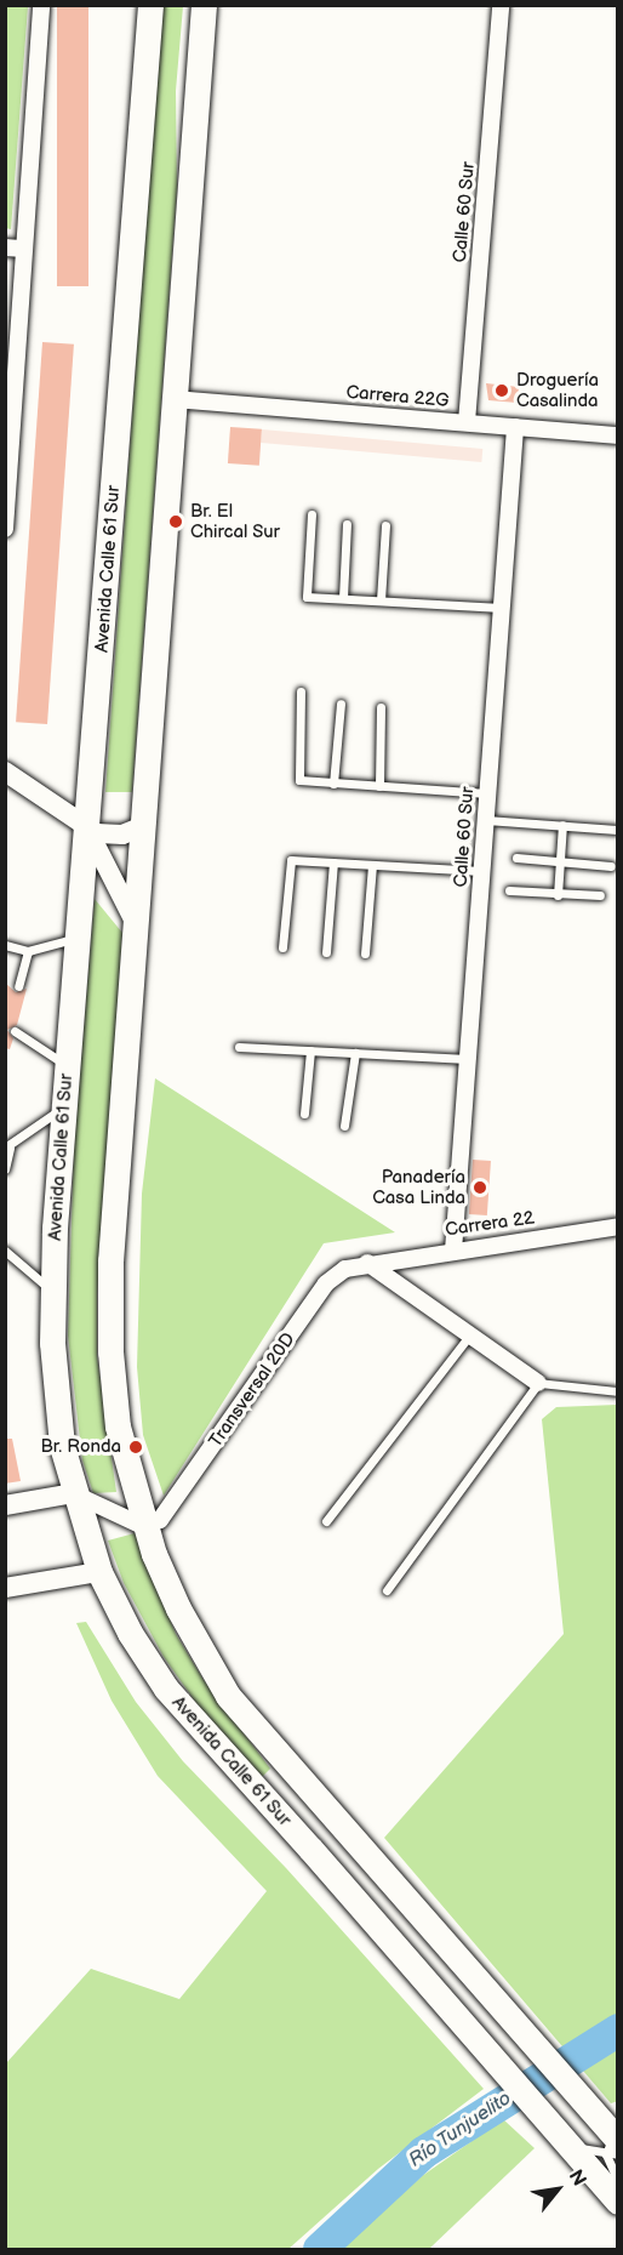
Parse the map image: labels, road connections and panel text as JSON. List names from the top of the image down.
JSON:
{
  "streets": {
    "main road": ["Avenida Calle 61 Sur"],
    "street": [
      "Calle 60 Sur",
      "Carrera 22G",
      "Carrera 22",
      "Transversal 20D"
    ]
  },
  "crossings": [
    ["Calle 60 Sur", "Carrera 22G"],
    ["Calle 60 Sur", "Carrera 22"],
    ["Carrera 22G", "Avenida Calle 61 Sur"],
    ["Avenida Calle 61 Sur", "Transversal 20D"],
    ["Carrera 22", "Transversal 20D"]
  ],
  "water": ["Río Tunjuelito"],
  "places": [
    "Droguería Casalinda",
    "Br. El Chircal Sur",
    "Panadería Casa Linda",
    "Br. Ronda"
  ],
  "north": "top right"
}
